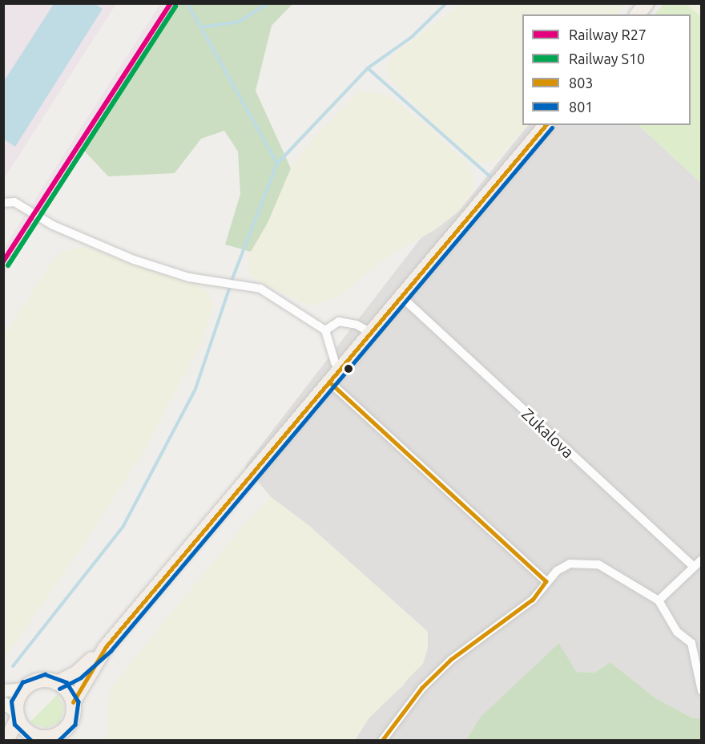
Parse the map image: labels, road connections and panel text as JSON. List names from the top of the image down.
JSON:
{
  "streets": {
    "street": ["Zukalova"]
  },
  "lines": [
    "rail line R27",
    "rail line S10",
    "transit line 803",
    "transit line 801"
  ],
  "legend": [
    "Railway R27",
    "Railway S10",
    "803",
    "801"
  ]
}
